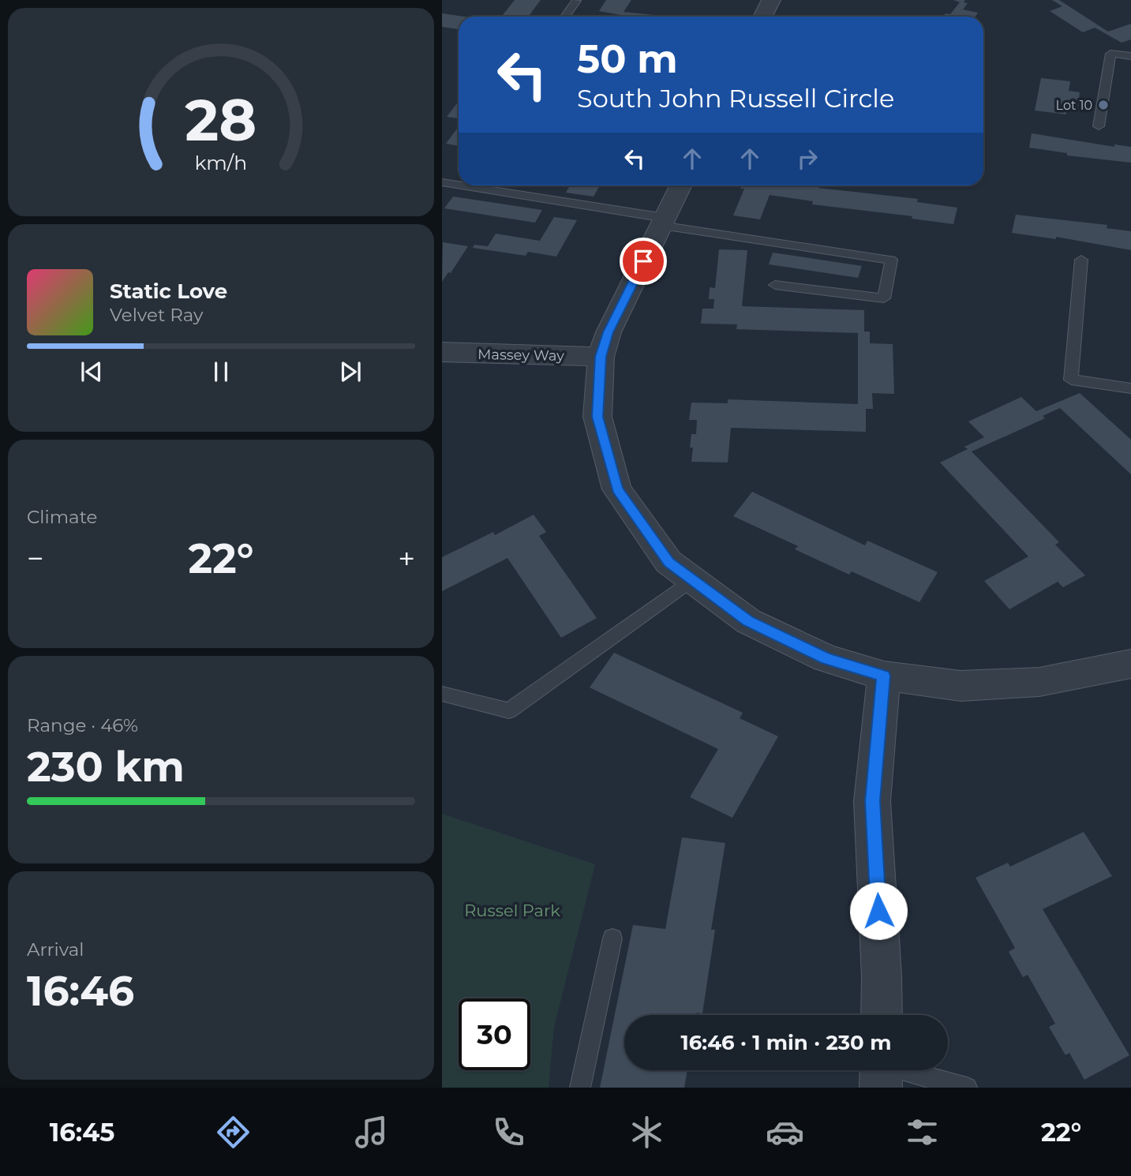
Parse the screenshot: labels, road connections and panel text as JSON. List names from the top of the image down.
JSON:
{
  "streets": {
    "street": ["Massey Way"]
  },
  "parks": ["Russel Park"],
  "places": ["Lot 10"],
  "page": {
    "turn": ["50 m", "South John Russell Circle"],
    "song": ["Static Love", "Velvet Ray"],
    "tile": [
      "Climate",
      ["Range · 46%", "230 km"],
      ["Arrival", "16:46"]
    ],
    "heat": ["−", "22°", "+"],
    "limit": "30",
    "trip": "16:46 · 1 min · 230 m",
    "tabs": ["16:45", "22°"],
    "gauge": ["28", "km/h"]
  }
}
